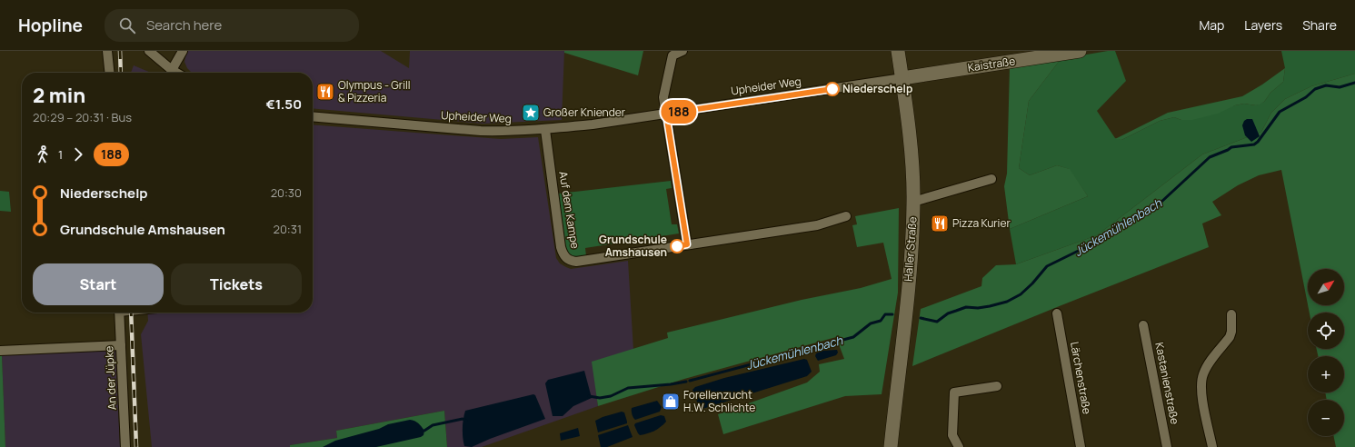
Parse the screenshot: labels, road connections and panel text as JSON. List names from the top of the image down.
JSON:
{
  "streets": {
    "main road": ["Kaistraße", "Haller Straße"],
    "street": [
      "Upheider Weg",
      "Auf dem Kampe",
      "An der Jüpke",
      "Lärchenstraße",
      "Kastanienstraße"
    ]
  },
  "crossings": [
    ["Kaistraße", "Upheider Weg"],
    ["Kaistraße", "Haller Straße"],
    ["Upheider Weg", "Auf dem Kampe"],
    ["Upheider Weg", "Haller Straße"]
  ],
  "water": ["Jückemühlenbach"],
  "places": {
    "other": ["Niederschelp", "Grundschule Amshausen"],
    "restaurant": ["Olympus - Grill & Pizzeria", "Pizza Kurier"],
    "place": ["Großer Kniender"],
    "shop": ["Forellenzucht H.W. Schlichte"]
  },
  "lines": ["bus line 188"],
  "north": "top right",
  "page": {
    "header": "Hopline",
    "search": "Search here",
    "nav": ["Map", "Layers", "Share"],
    "on_map": "188",
    "heading": ["2 min", "20:29 – 20:31 · Bus", "€1.50"],
    "legs": ["1", "188"],
    "list": [
      {
        "name": "Niederschelp",
        "value": "20:30"
      },
      {
        "name": "Grundschule Amshausen",
        "value": "20:31"
      }
    ],
    "buttons": ["Start", "Tickets"],
    "map_buttons": ["+", "−"]
  }
}
